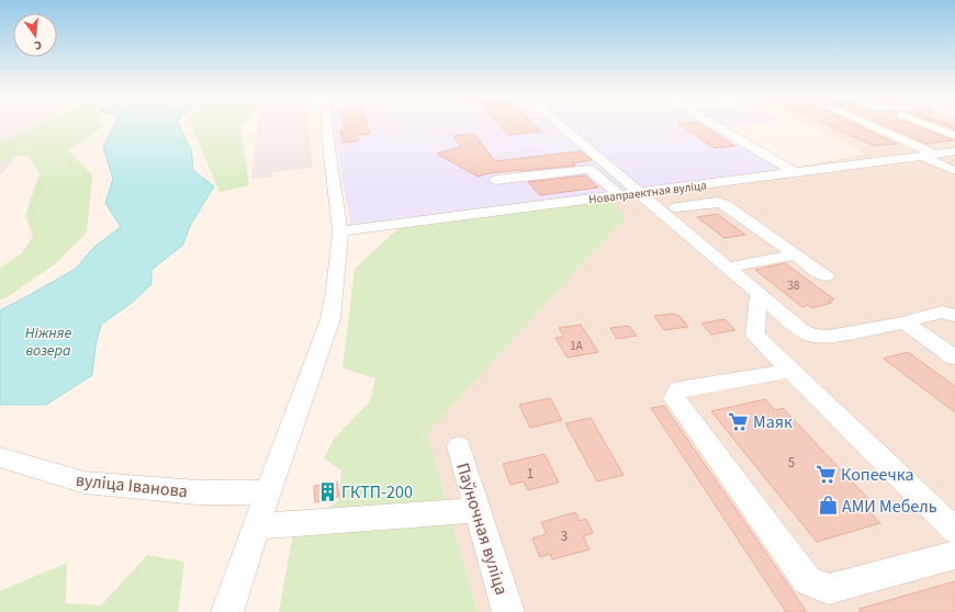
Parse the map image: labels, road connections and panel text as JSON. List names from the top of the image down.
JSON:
{
  "streets": {
    "street": ["Новапраектная вуліца", "вуліца Іванова", "Паўночная вуліца"]
  },
  "water": ["Ніжняе возера"],
  "places": {
    "supermarket": ["Маяк", "Копеечка"],
    "building": ["ГКТП-200"],
    "shop": ["АМИ Мебель"]
  },
  "house_numbers": [
    "38",
    "1А",
    "5",
    "1",
    "3"
  ],
  "north": "bottom"
}
